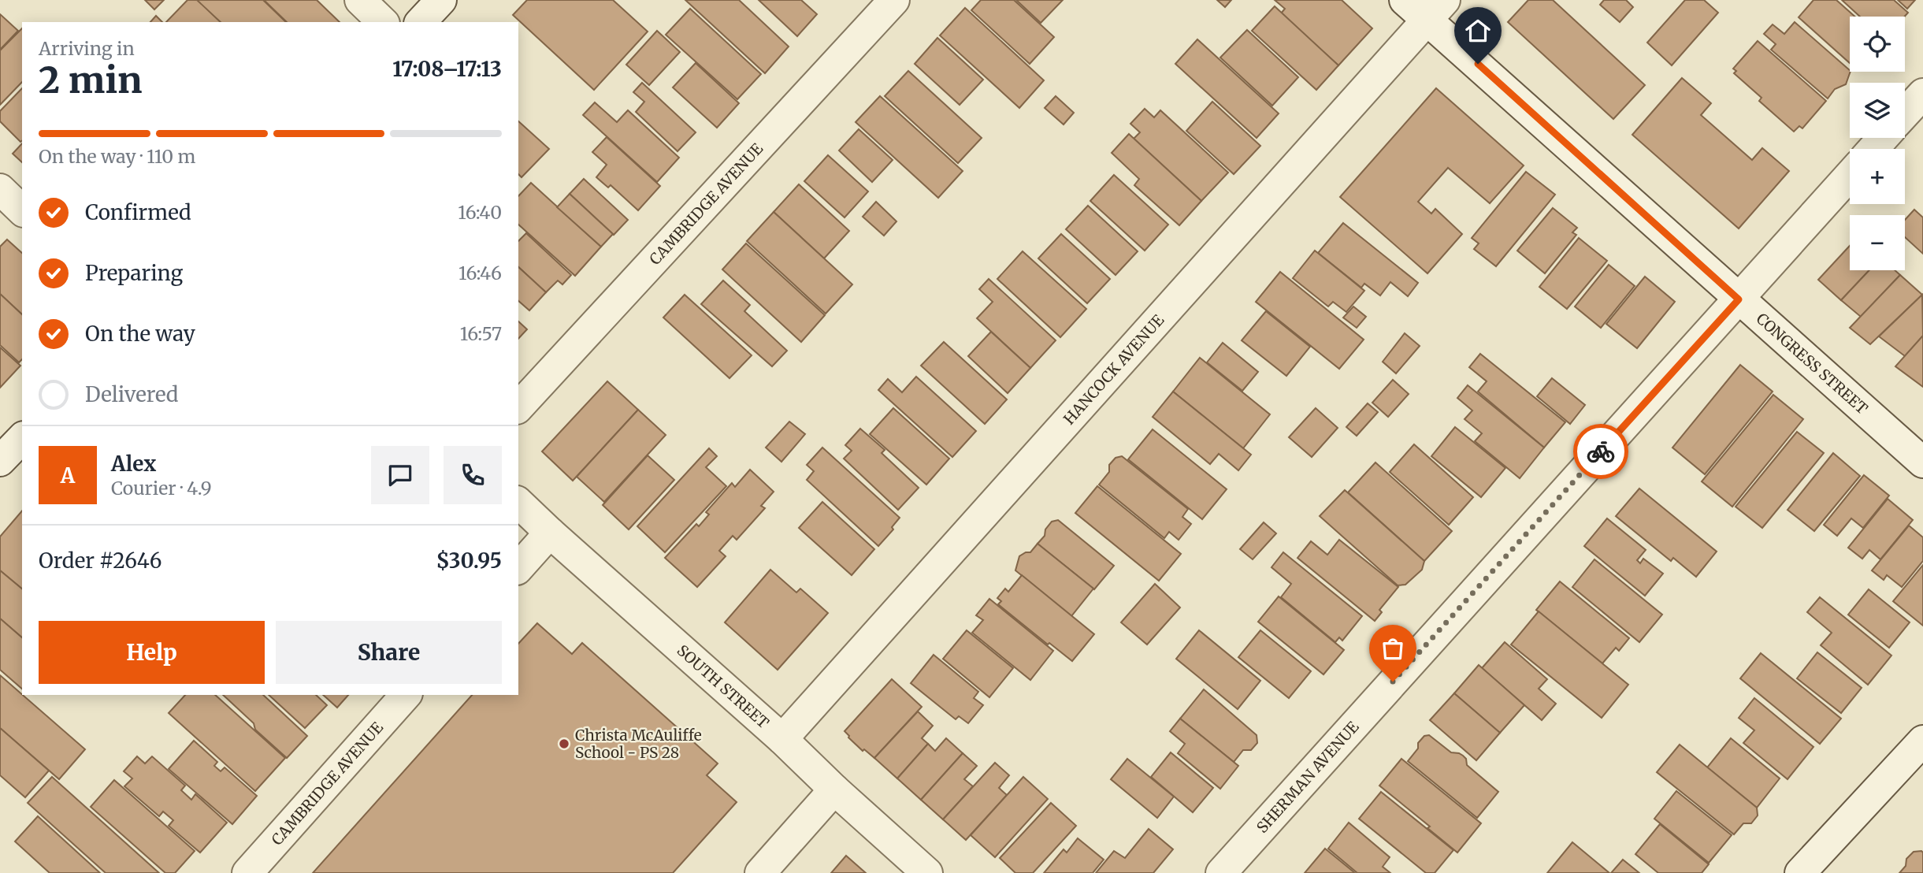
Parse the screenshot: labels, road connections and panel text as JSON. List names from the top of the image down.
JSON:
{
  "streets": {
    "street": [
      "CAMBRIDGE AVENUE",
      "CONGRESS STREET",
      "HANCOCK AVENUE",
      "SOUTH STREET",
      "SHERMAN AVENUE"
    ]
  },
  "crossings": [
    ["CONGRESS STREET", "HANCOCK AVENUE"],
    ["CONGRESS STREET", "SHERMAN AVENUE"],
    ["HANCOCK AVENUE", "SOUTH STREET"]
  ],
  "places": ["Christa McAuliffe School - PS 28"],
  "page": {
    "map_buttons": ["+", "−"],
    "heading": ["2 min", "Arriving in", "17:08–17:13"],
    "panel": [
      "Alex",
      "Courier · 4.9",
      "Order #2646",
      "$30.95"
    ],
    "bar": "On the way · 110 m",
    "list": [
      ["Confirmed", "16:40"],
      ["Preparing", "16:46"],
      ["On the way", "16:57"],
      "Delivered"
    ],
    "round": "A",
    "buttons": ["Help", "Share"]
  }
}
